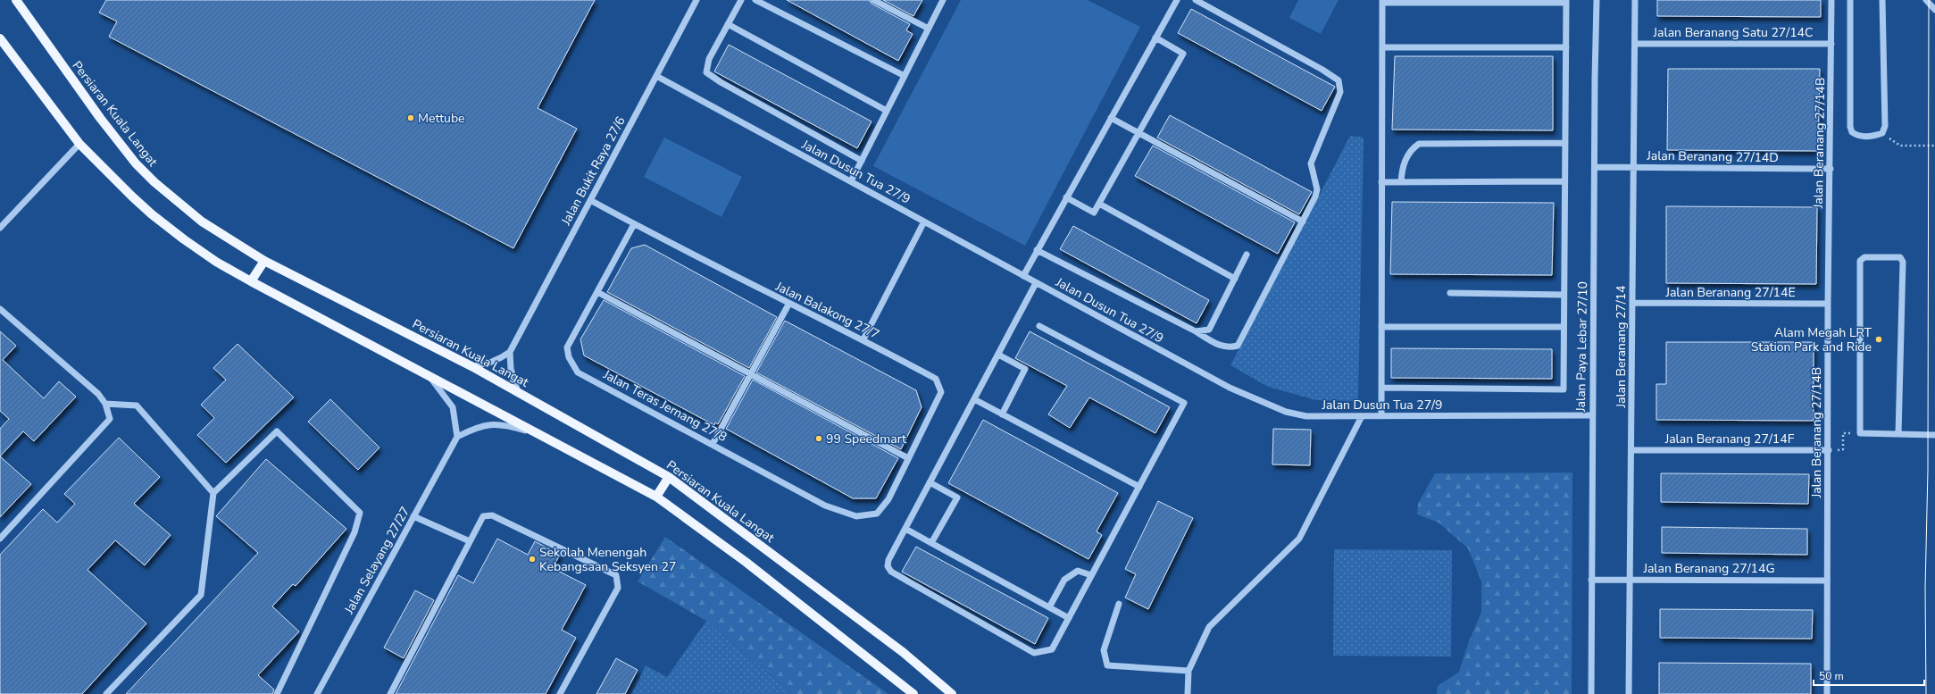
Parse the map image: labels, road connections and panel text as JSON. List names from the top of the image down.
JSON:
{
  "streets": {
    "main road": ["Persiaran Kuala Langat"],
    "street": [
      "Jalan Beranang Satu 27/14C",
      "Jalan Beranang 27/14B",
      "Jalan Beranang 27/14D",
      "Jalan Bukit Raya 27/6",
      "Jalan Dusun Tua 27/9",
      "Jalan Beranang 27/14E",
      "Jalan Balakong 27/7",
      "Jalan Paya Lebar 27/10",
      "Jalan Beranang 27/14",
      "Jalan Teras Jernang 27/8",
      "Jalan Beranang 27/14F",
      "Jalan Selayang 27/27",
      "Jalan Beranang 27/14G"
    ]
  },
  "crossings": [
    ["Jalan Beranang Satu 27/14C", "Jalan Beranang 27/14B"],
    ["Jalan Beranang Satu 27/14C", "Jalan Beranang 27/14"],
    ["Persiaran Kuala Langat", "Jalan Bukit Raya 27/6"],
    ["Jalan Beranang 27/14B", "Jalan Beranang 27/14D"],
    ["Jalan Beranang 27/14B", "Jalan Beranang 27/14E"],
    ["Jalan Beranang 27/14B", "Jalan Beranang 27/14F"],
    ["Jalan Beranang 27/14B", "Jalan Beranang 27/14G"],
    ["Jalan Beranang 27/14D", "Jalan Paya Lebar 27/10"],
    ["Jalan Beranang 27/14D", "Jalan Beranang 27/14"],
    ["Jalan Bukit Raya 27/6", "Jalan Dusun Tua 27/9"],
    ["Jalan Bukit Raya 27/6", "Jalan Balakong 27/7"],
    ["Jalan Dusun Tua 27/9", "Jalan Paya Lebar 27/10"],
    ["Jalan Beranang 27/14E", "Jalan Beranang 27/14"],
    ["Jalan Balakong 27/7", "Jalan Teras Jernang 27/8"],
    ["Jalan Paya Lebar 27/10", "Jalan Beranang 27/14G"],
    ["Jalan Beranang 27/14", "Jalan Beranang 27/14F"],
    ["Jalan Beranang 27/14", "Jalan Beranang 27/14G"]
  ],
  "places": [
    "Mettube",
    "Alam Megah LRT Station Park and Ride",
    "99 Speedmart",
    "Sekolah Menengah Kebangsaan Seksyen 27"
  ],
  "scale_bar": "50 m"
}
